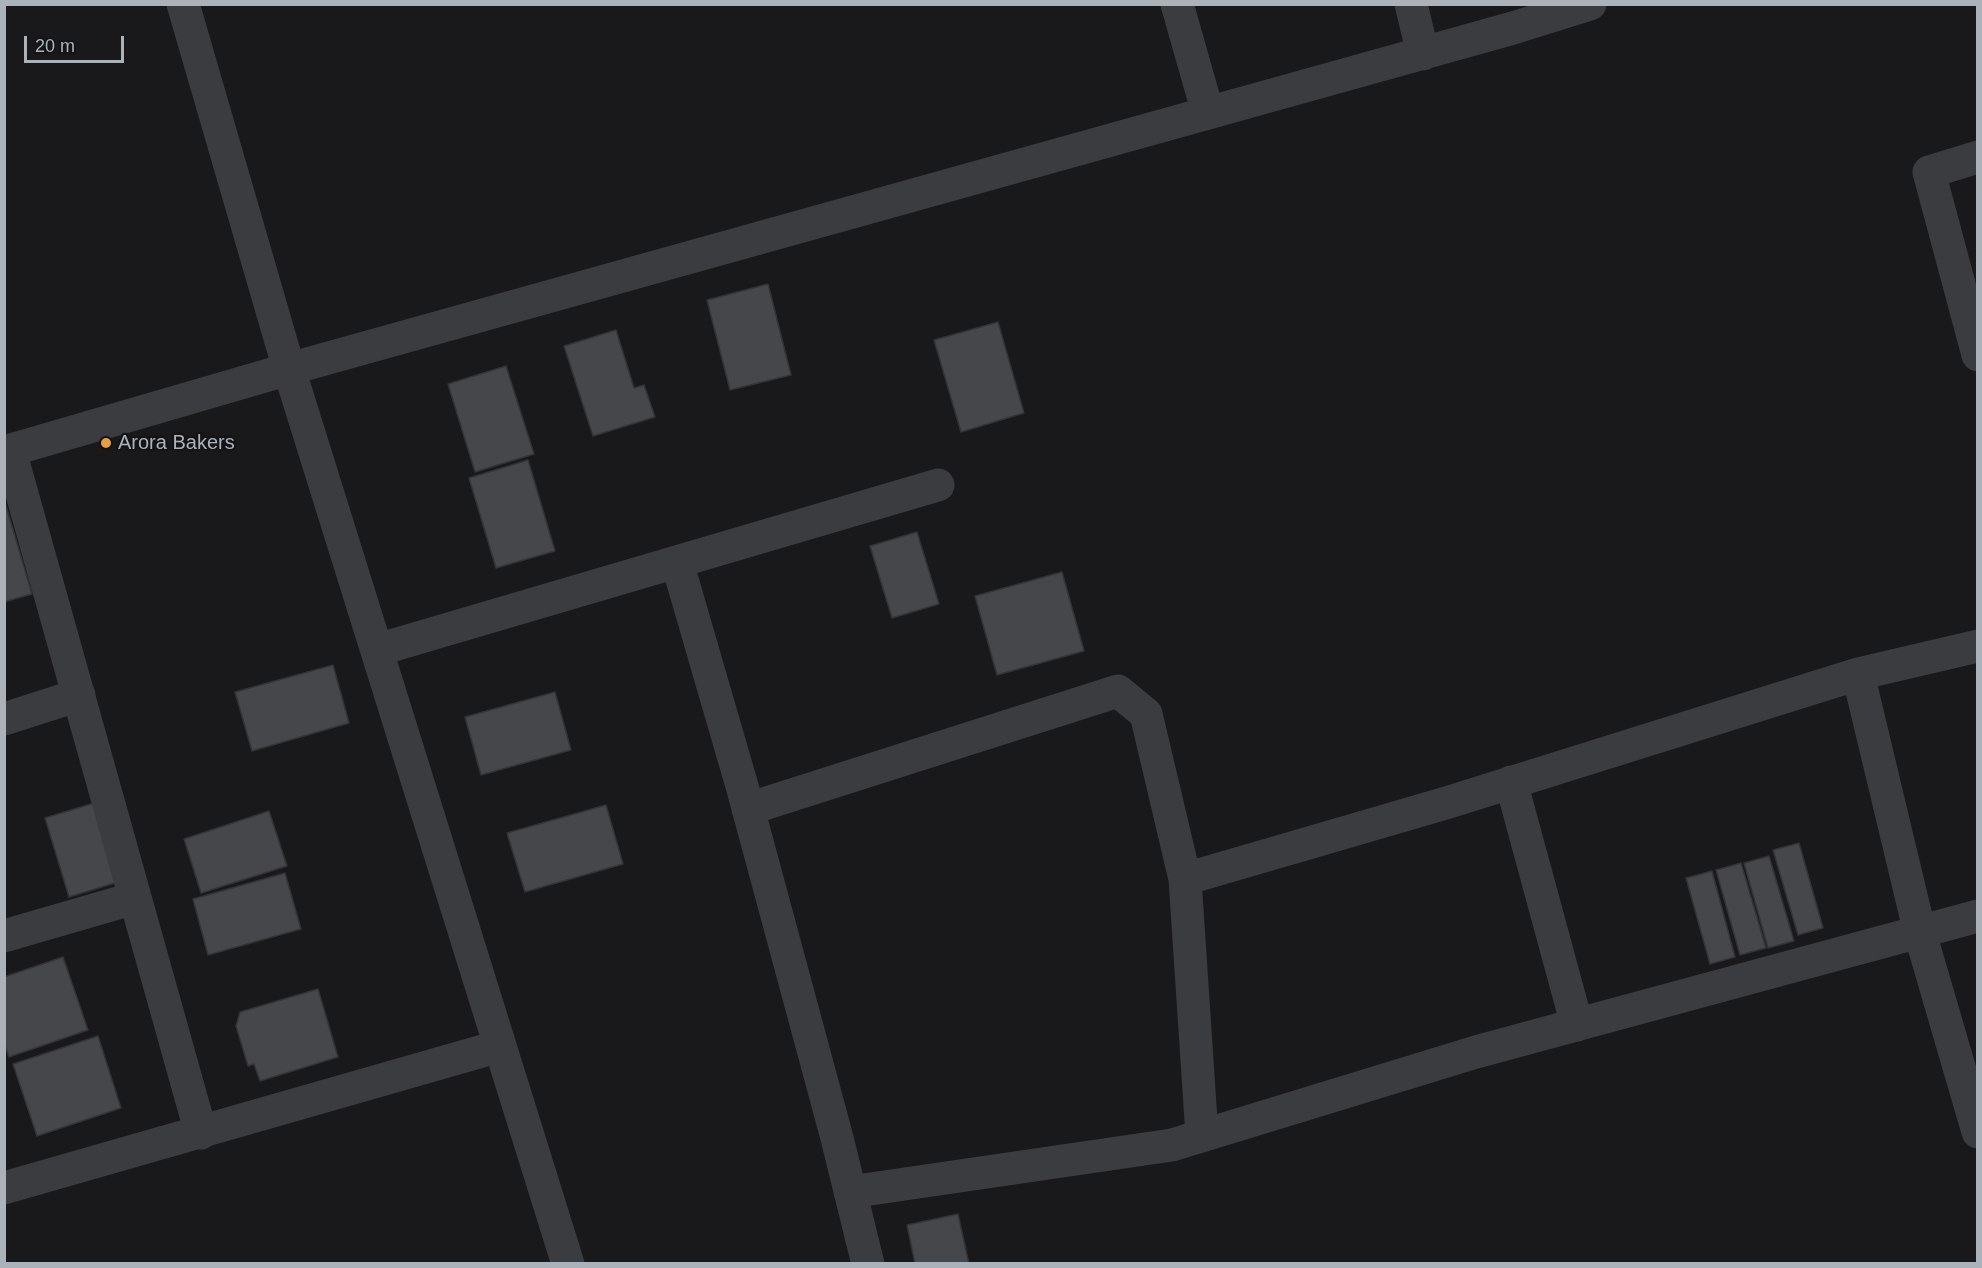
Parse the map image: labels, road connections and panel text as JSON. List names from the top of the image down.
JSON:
{
  "places": ["Arora Bakers"],
  "scale_bar": "20 m"
}
